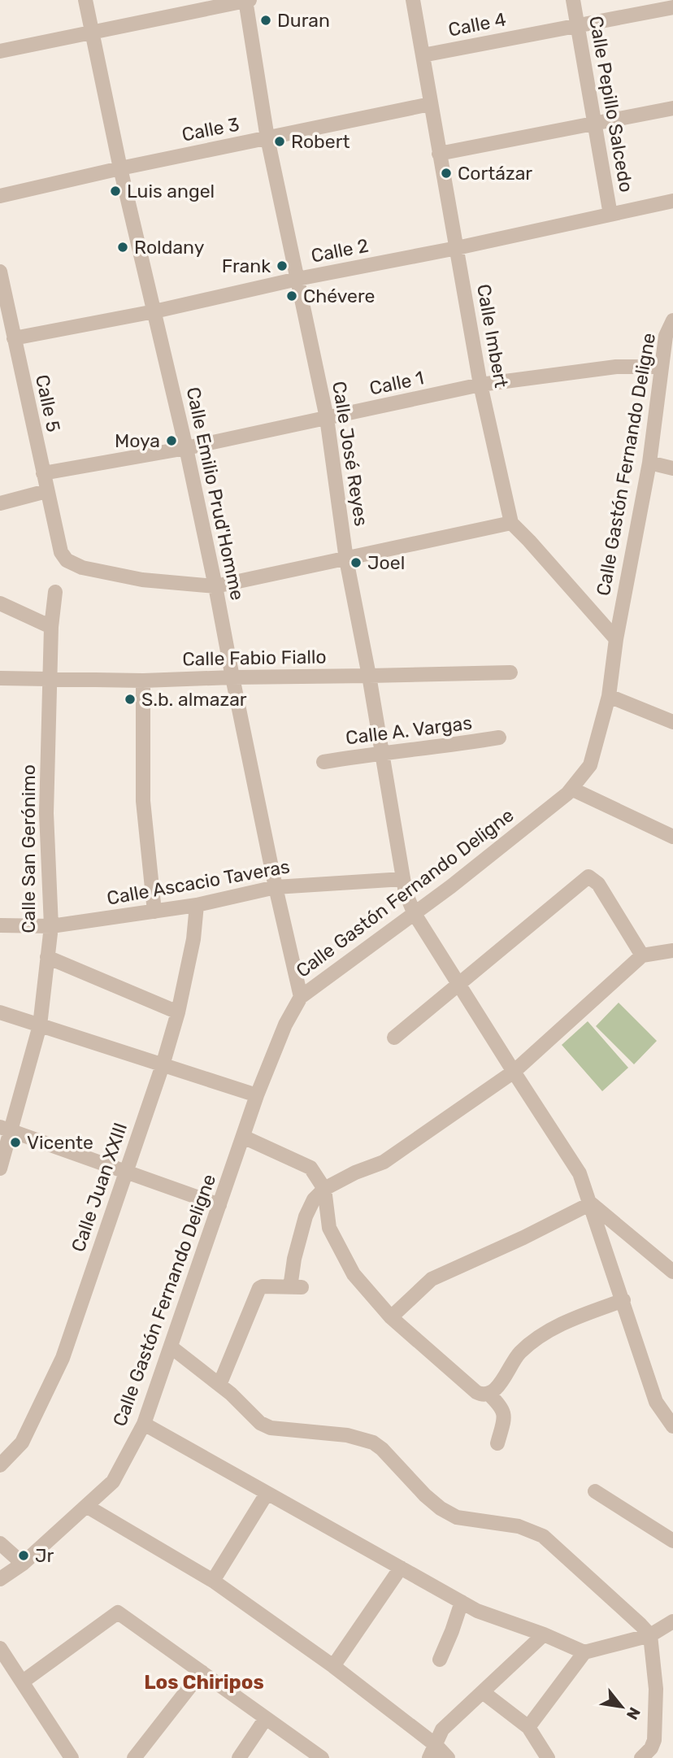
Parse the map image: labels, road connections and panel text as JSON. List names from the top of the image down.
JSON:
{
  "streets": {
    "street": [
      "Calle 4",
      "Calle Pepillo Salcedo",
      "Calle 3",
      "Calle 2",
      "Calle Imbert",
      "Calle 1",
      "Calle 5",
      "Calle José Reyes",
      "Calle Gastón Fernando Deligne",
      "Calle Emilio Prud'Homme",
      "Calle Fabio Fiallo",
      "Calle A. Vargas",
      "Calle San Gerónimo",
      "Calle Ascacio Taveras",
      "Calle Juan XXIII"
    ]
  },
  "crossings": [
    ["Calle 4", "Calle Pepillo Salcedo"],
    ["Calle 4", "Calle Imbert"],
    ["Calle Pepillo Salcedo", "Calle 2"],
    ["Calle 3", "Calle Imbert"],
    ["Calle 3", "Calle José Reyes"],
    ["Calle 3", "Calle Emilio Prud'Homme"],
    ["Calle 2", "Calle Imbert"],
    ["Calle 2", "Calle 5"],
    ["Calle 2", "Calle José Reyes"],
    ["Calle 2", "Calle Emilio Prud'Homme"],
    ["Calle Imbert", "Calle 1"],
    ["Calle 1", "Calle 5"],
    ["Calle 1", "Calle José Reyes"],
    ["Calle 1", "Calle Gastón Fernando Deligne"],
    ["Calle 1", "Calle Emilio Prud'Homme"],
    ["Calle 5", "Calle Emilio Prud'Homme"],
    ["Calle José Reyes", "Calle Gastón Fernando Deligne"],
    ["Calle José Reyes", "Calle Fabio Fiallo"],
    ["Calle José Reyes", "Calle A. Vargas"],
    ["Calle José Reyes", "Calle Ascacio Taveras"],
    ["Calle Gastón Fernando Deligne", "Calle Emilio Prud'Homme"],
    ["Calle Emilio Prud'Homme", "Calle Fabio Fiallo"],
    ["Calle Emilio Prud'Homme", "Calle Ascacio Taveras"],
    ["Calle Fabio Fiallo", "Calle San Gerónimo"],
    ["Calle San Gerónimo", "Calle Ascacio Taveras"],
    ["Calle Ascacio Taveras", "Calle Juan XXIII"]
  ],
  "districts": ["Los Chiripos"],
  "places": [
    "Duran",
    "Robert",
    "Cortázar",
    "Luis angel",
    "Roldany",
    "Frank",
    "Chévere",
    "Moya",
    "Joel",
    "S.b. almazar",
    "Vicente",
    "Jr"
  ],
  "north": "bottom right"
}
